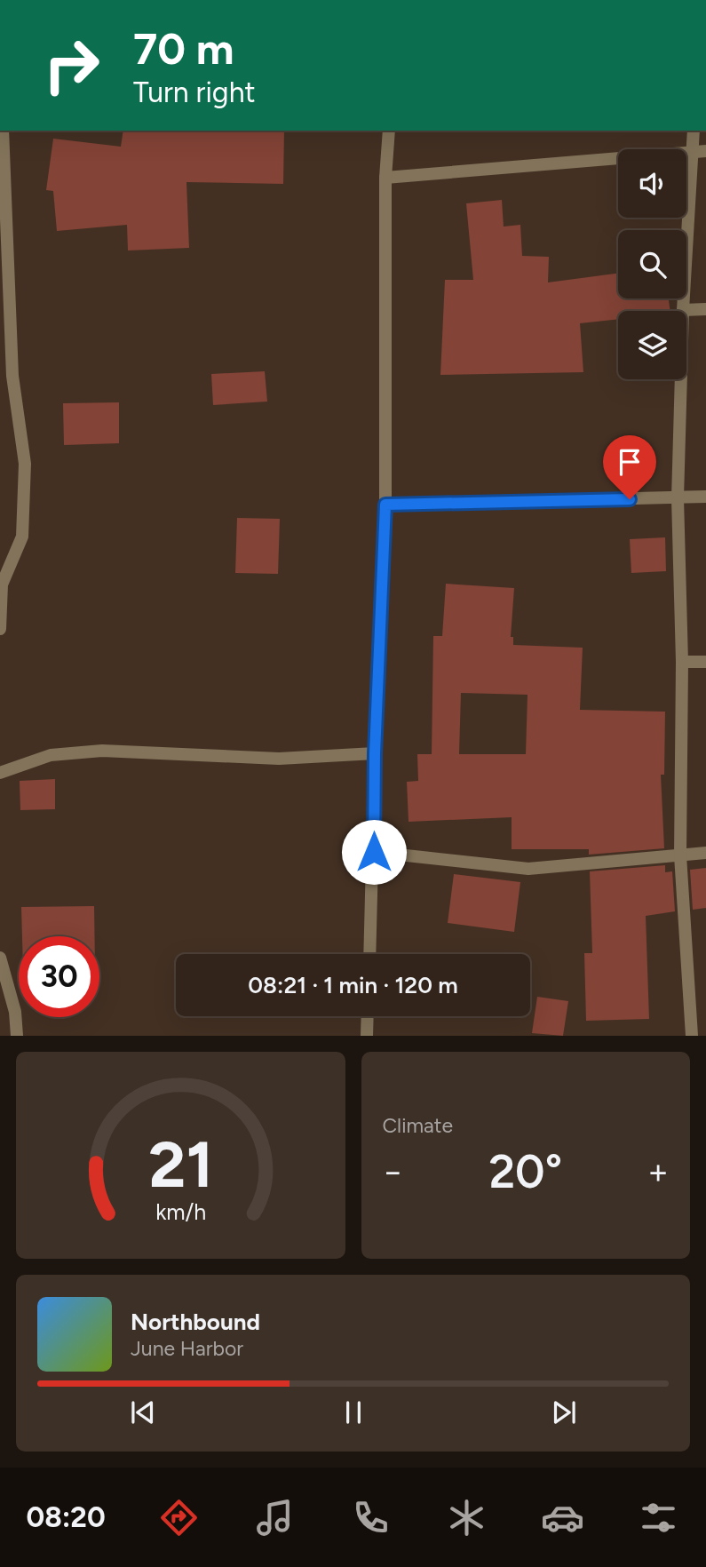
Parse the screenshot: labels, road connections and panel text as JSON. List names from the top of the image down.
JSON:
{
  "page": {
    "turn": ["70 m", "Turn right"],
    "limit": "30",
    "trip": "08:21 · 1 min · 120 m",
    "tile": "Climate",
    "heat": ["−", "20°", "+"],
    "song": ["Northbound", "June Harbor"],
    "tabs": "08:20",
    "gauge": ["21", "km/h"]
  }
}
